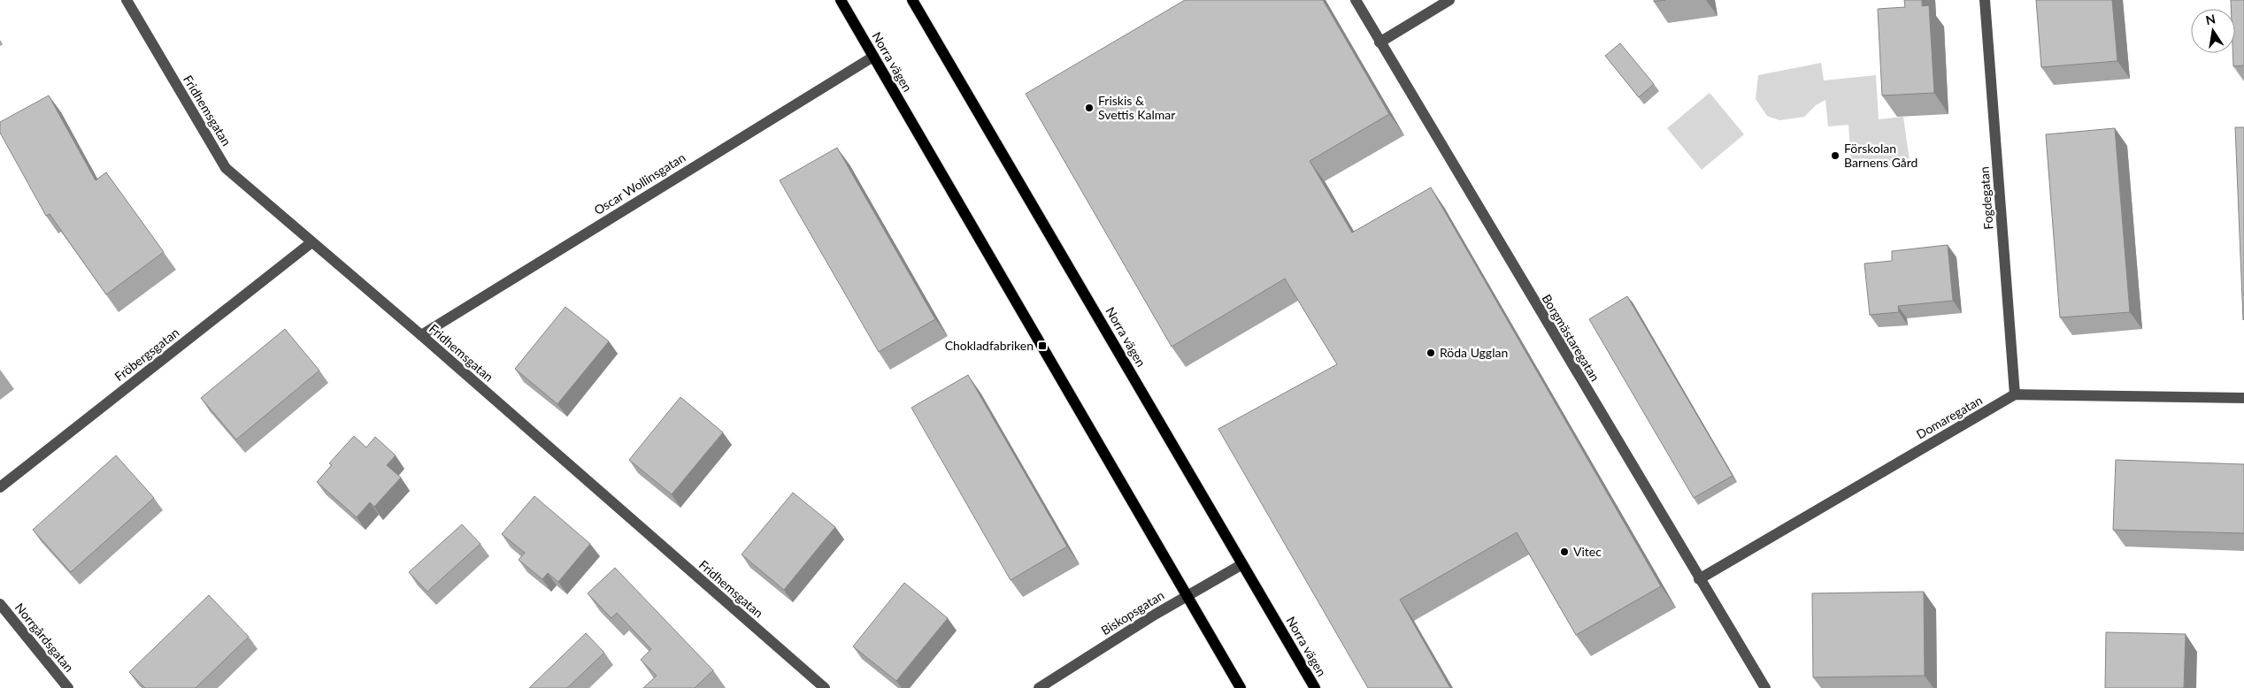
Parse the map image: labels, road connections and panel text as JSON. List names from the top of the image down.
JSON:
{
  "streets": {
    "main road": ["Norra vägen"],
    "street": [
      "Fridhemsgatan",
      "Oscar Wollinsgatan",
      "Fogdegatan",
      "Borgmästaregatan",
      "Fröbergsgatan",
      "Domaregatan",
      "Biskopsgatan",
      "Norrgårdsgatan"
    ]
  },
  "crossings": [
    ["Norra vägen", "Oscar Wollinsgatan"],
    ["Norra vägen", "Biskopsgatan"],
    ["Fridhemsgatan", "Oscar Wollinsgatan"],
    ["Fridhemsgatan", "Fröbergsgatan"],
    ["Fogdegatan", "Domaregatan"],
    ["Borgmästaregatan", "Domaregatan"]
  ],
  "places": {
    "other": [
      "Friskis & Svettis Kalmar",
      "Förskolan Barnens Gård",
      "Röda Ugglan",
      "Vitec"
    ],
    "transit": ["Chokladfabriken"]
  },
  "north": "top"
}
